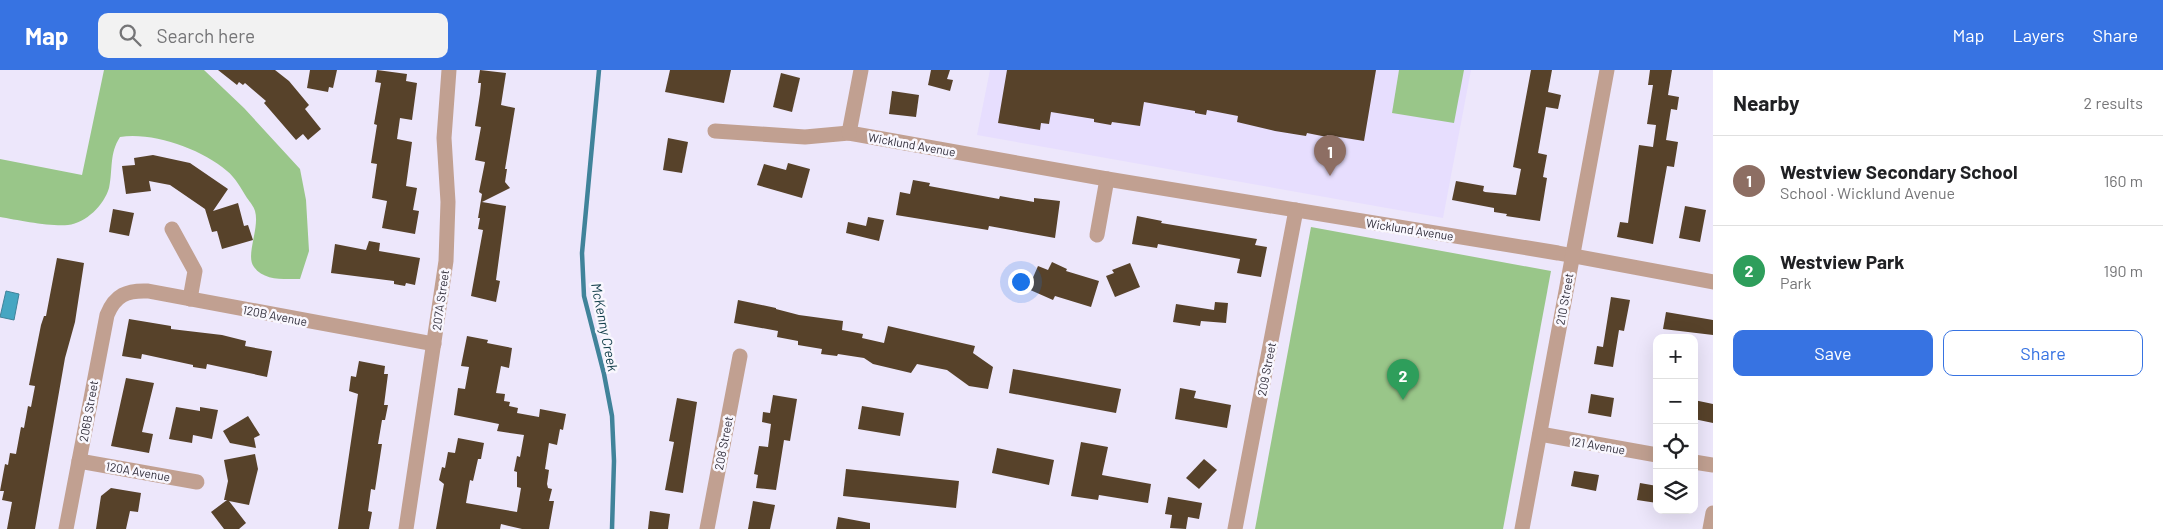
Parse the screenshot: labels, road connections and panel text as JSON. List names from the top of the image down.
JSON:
{
  "streets": {
    "street": [
      "Wicklund Avenue",
      "210 Street",
      "207A Street",
      "120B Avenue",
      "209 Street",
      "206B Street",
      "208 Street",
      "121 Avenue",
      "120A Avenue"
    ]
  },
  "crossings": [
    ["Wicklund Avenue", "210 Street"],
    ["Wicklund Avenue", "209 Street"],
    ["210 Street", "121 Avenue"],
    ["207A Street", "120B Avenue"],
    ["120B Avenue", "206B Street"],
    ["206B Street", "120A Avenue"]
  ],
  "water": ["McKenny Creek"],
  "page": {
    "header": "Map",
    "search": "Search here",
    "nav": ["Map", "Layers", "Share"],
    "heading": ["Nearby", "2 results"],
    "pins": ["1", "2"],
    "list": [
      {
        "mark": "1",
        "name": "Westview Secondary School",
        "note": "School · Wicklund Avenue",
        "value": "160 m"
      },
      {
        "mark": "2",
        "name": "Westview Park",
        "note": "Park",
        "value": "190 m"
      }
    ],
    "buttons": ["Save", "Share"],
    "map_buttons": ["+", "−"]
  }
}
